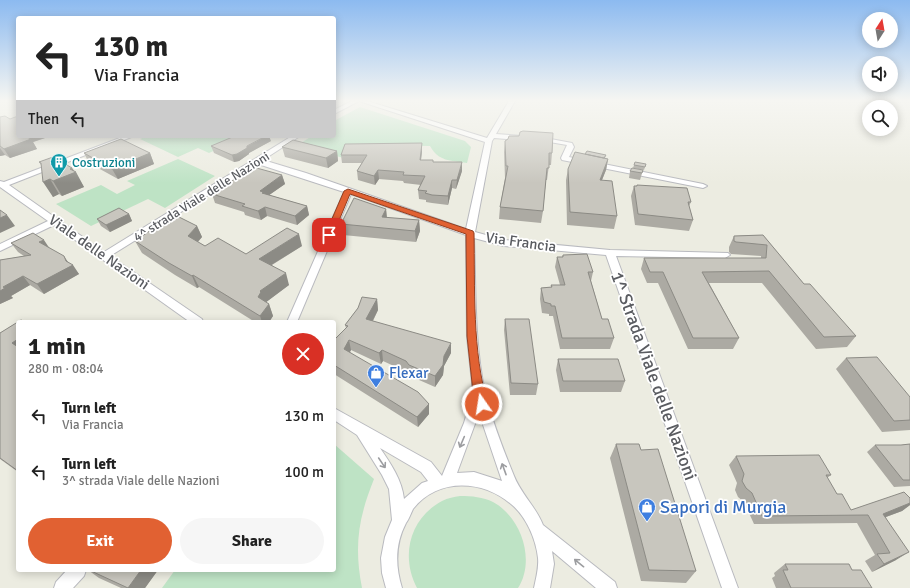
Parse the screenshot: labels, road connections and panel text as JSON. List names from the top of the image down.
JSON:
{
  "streets": {
    "street": [
      "4^ strada Viale delle Nazioni",
      "Via Francia",
      "Viale delle Nazioni",
      "1^ Strada Viale delle Nazioni"
    ]
  },
  "crossings": [
    ["4^ strada Viale delle Nazioni", "Via Francia"],
    ["4^ strada Viale delle Nazioni", "Viale delle Nazioni"],
    ["Via Francia", "1^ Strada Viale delle Nazioni"]
  ],
  "places": {
    "building": ["Costruzioni"],
    "shop": ["Flexar", "Sapori di Murgia"]
  },
  "north": "top",
  "page": {
    "turn": ["130 m", "Via Francia"],
    "then": "Then",
    "heading": ["1 min", "280 m · 08:04"],
    "list": [
      {
        "name": "Turn left",
        "note": "Via Francia",
        "value": "130 m"
      },
      {
        "name": "Turn left",
        "note": "3^ strada Viale delle Nazioni",
        "value": "100 m"
      }
    ],
    "buttons": ["Exit", "Share"]
  }
}
